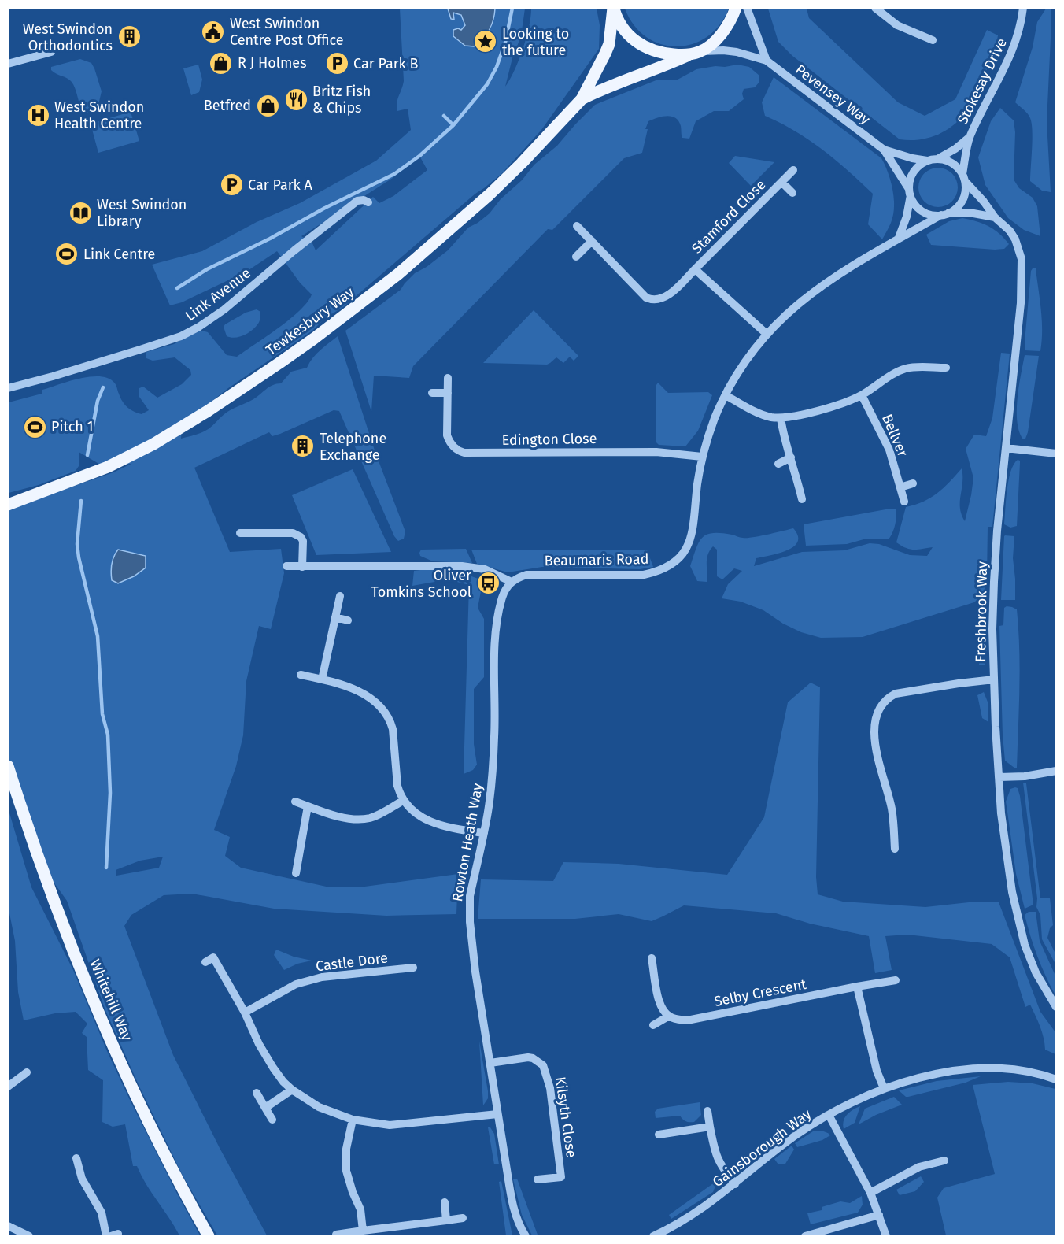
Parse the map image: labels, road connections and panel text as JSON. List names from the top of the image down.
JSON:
{
  "streets": {
    "main road": ["Tewkesbury Way", "Whitehill Way"],
    "street": [
      "Stokesay Drive",
      "Pevensey Way",
      "Stamford Close",
      "Link Avenue",
      "Bellver",
      "Edington Close",
      "Beaumaris Road",
      "Freshbrook Way",
      "Rowton Heath Way",
      "Castle Dore",
      "Selby Crescent",
      "Kilsyth Close",
      "Gainsborough Way"
    ]
  },
  "crossings": [
    ["Stokesay Drive", "Pevensey Way"],
    ["Stokesay Drive", "Beaumaris Road"],
    ["Stokesay Drive", "Freshbrook Way"],
    ["Pevensey Way", "Tewkesbury Way"],
    ["Pevensey Way", "Beaumaris Road"],
    ["Pevensey Way", "Freshbrook Way"],
    ["Stamford Close", "Beaumaris Road"],
    ["Edington Close", "Beaumaris Road"],
    ["Beaumaris Road", "Freshbrook Way"],
    ["Beaumaris Road", "Rowton Heath Way"],
    ["Rowton Heath Way", "Kilsyth Close"]
  ],
  "places": {
    "public building": ["West Swindon Centre Post Office"],
    "building": ["West Swindon Orthodontics", "Telephone Exchange"],
    "place": ["Looking to the future"],
    "shop": ["R J Holmes", "Betfred"],
    "parking": ["Car Park B", "Car Park A"],
    "restaurant": ["Britz Fish & Chips"],
    "hospital": ["West Swindon Health Centre"],
    "library": ["West Swindon Library"],
    "sports": ["Link Centre", "Pitch 1"],
    "bus stop": ["Oliver Tomkins School"]
  }
}
